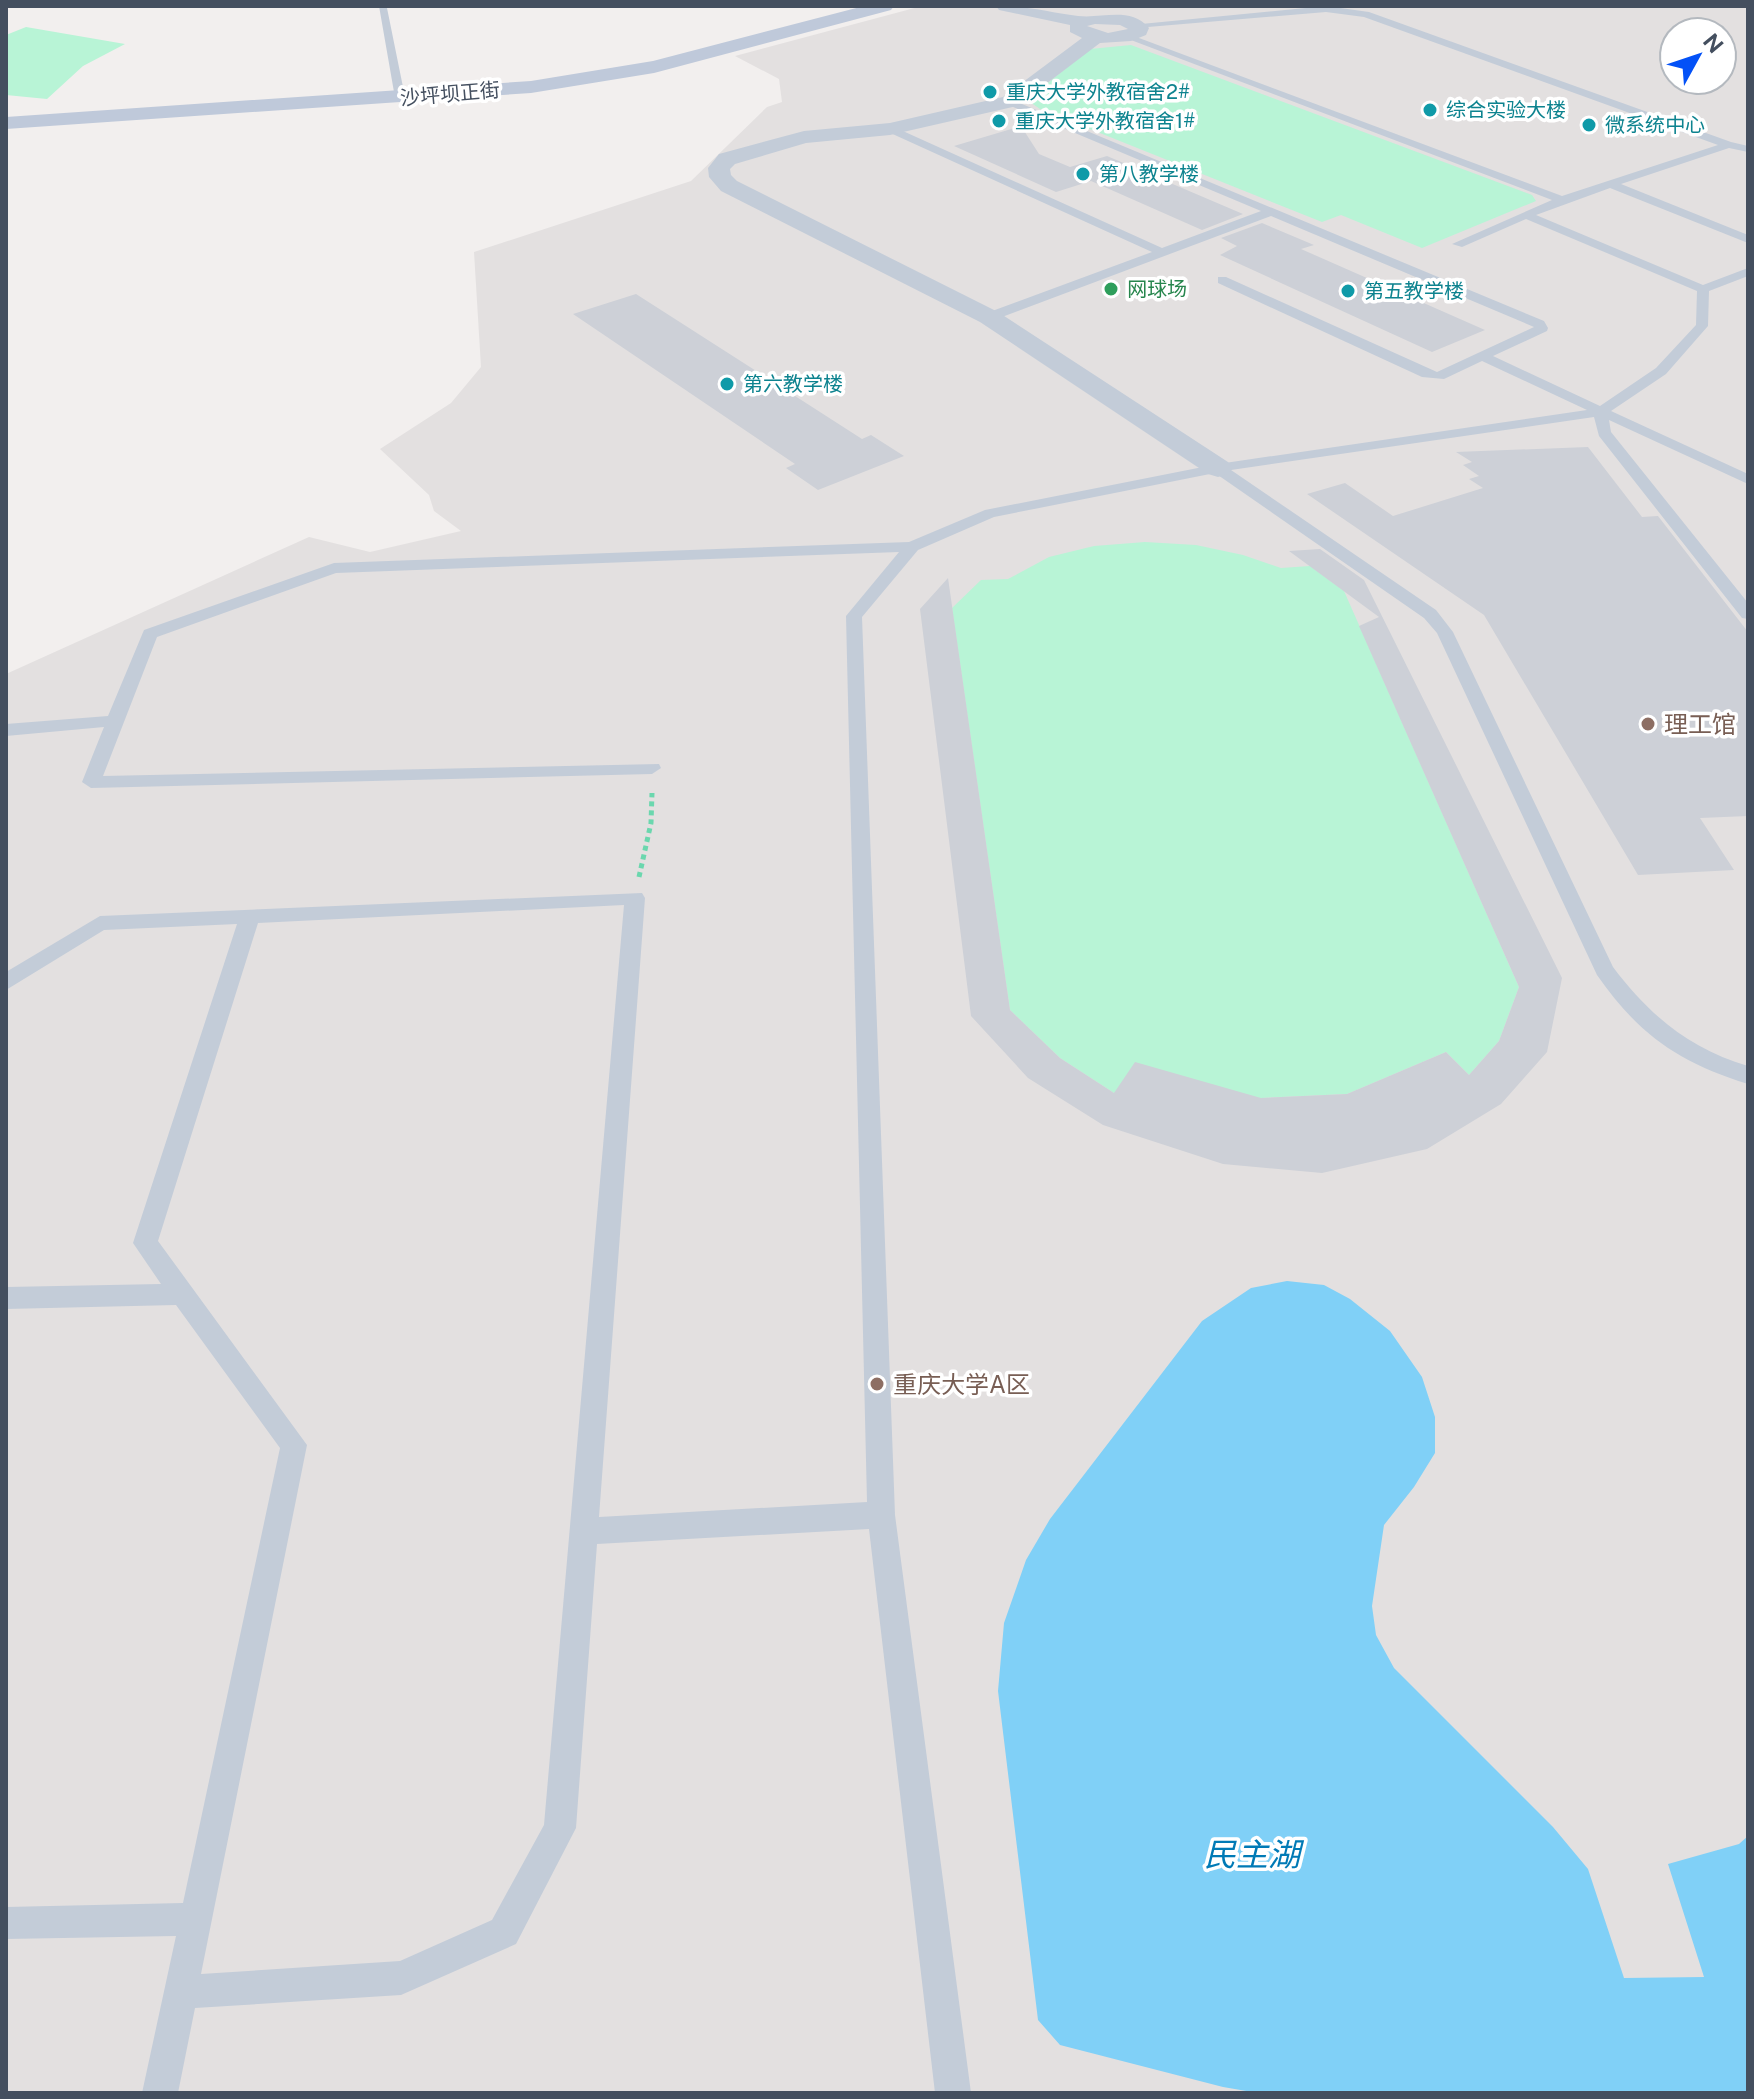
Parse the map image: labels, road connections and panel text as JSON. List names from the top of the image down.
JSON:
{
  "streets": {
    "main road": ["沙坪坝正街"]
  },
  "water": ["民主湖"],
  "places": [
    "重庆大学外教宿舍2#",
    "综合实验大楼",
    "重庆大学外教宿舍1#",
    "微系统中心",
    "第八教学楼",
    "网球场",
    "第五教学楼",
    "第六教学楼",
    "理工馆",
    "重庆大学A区"
  ],
  "north": "top right"
}
